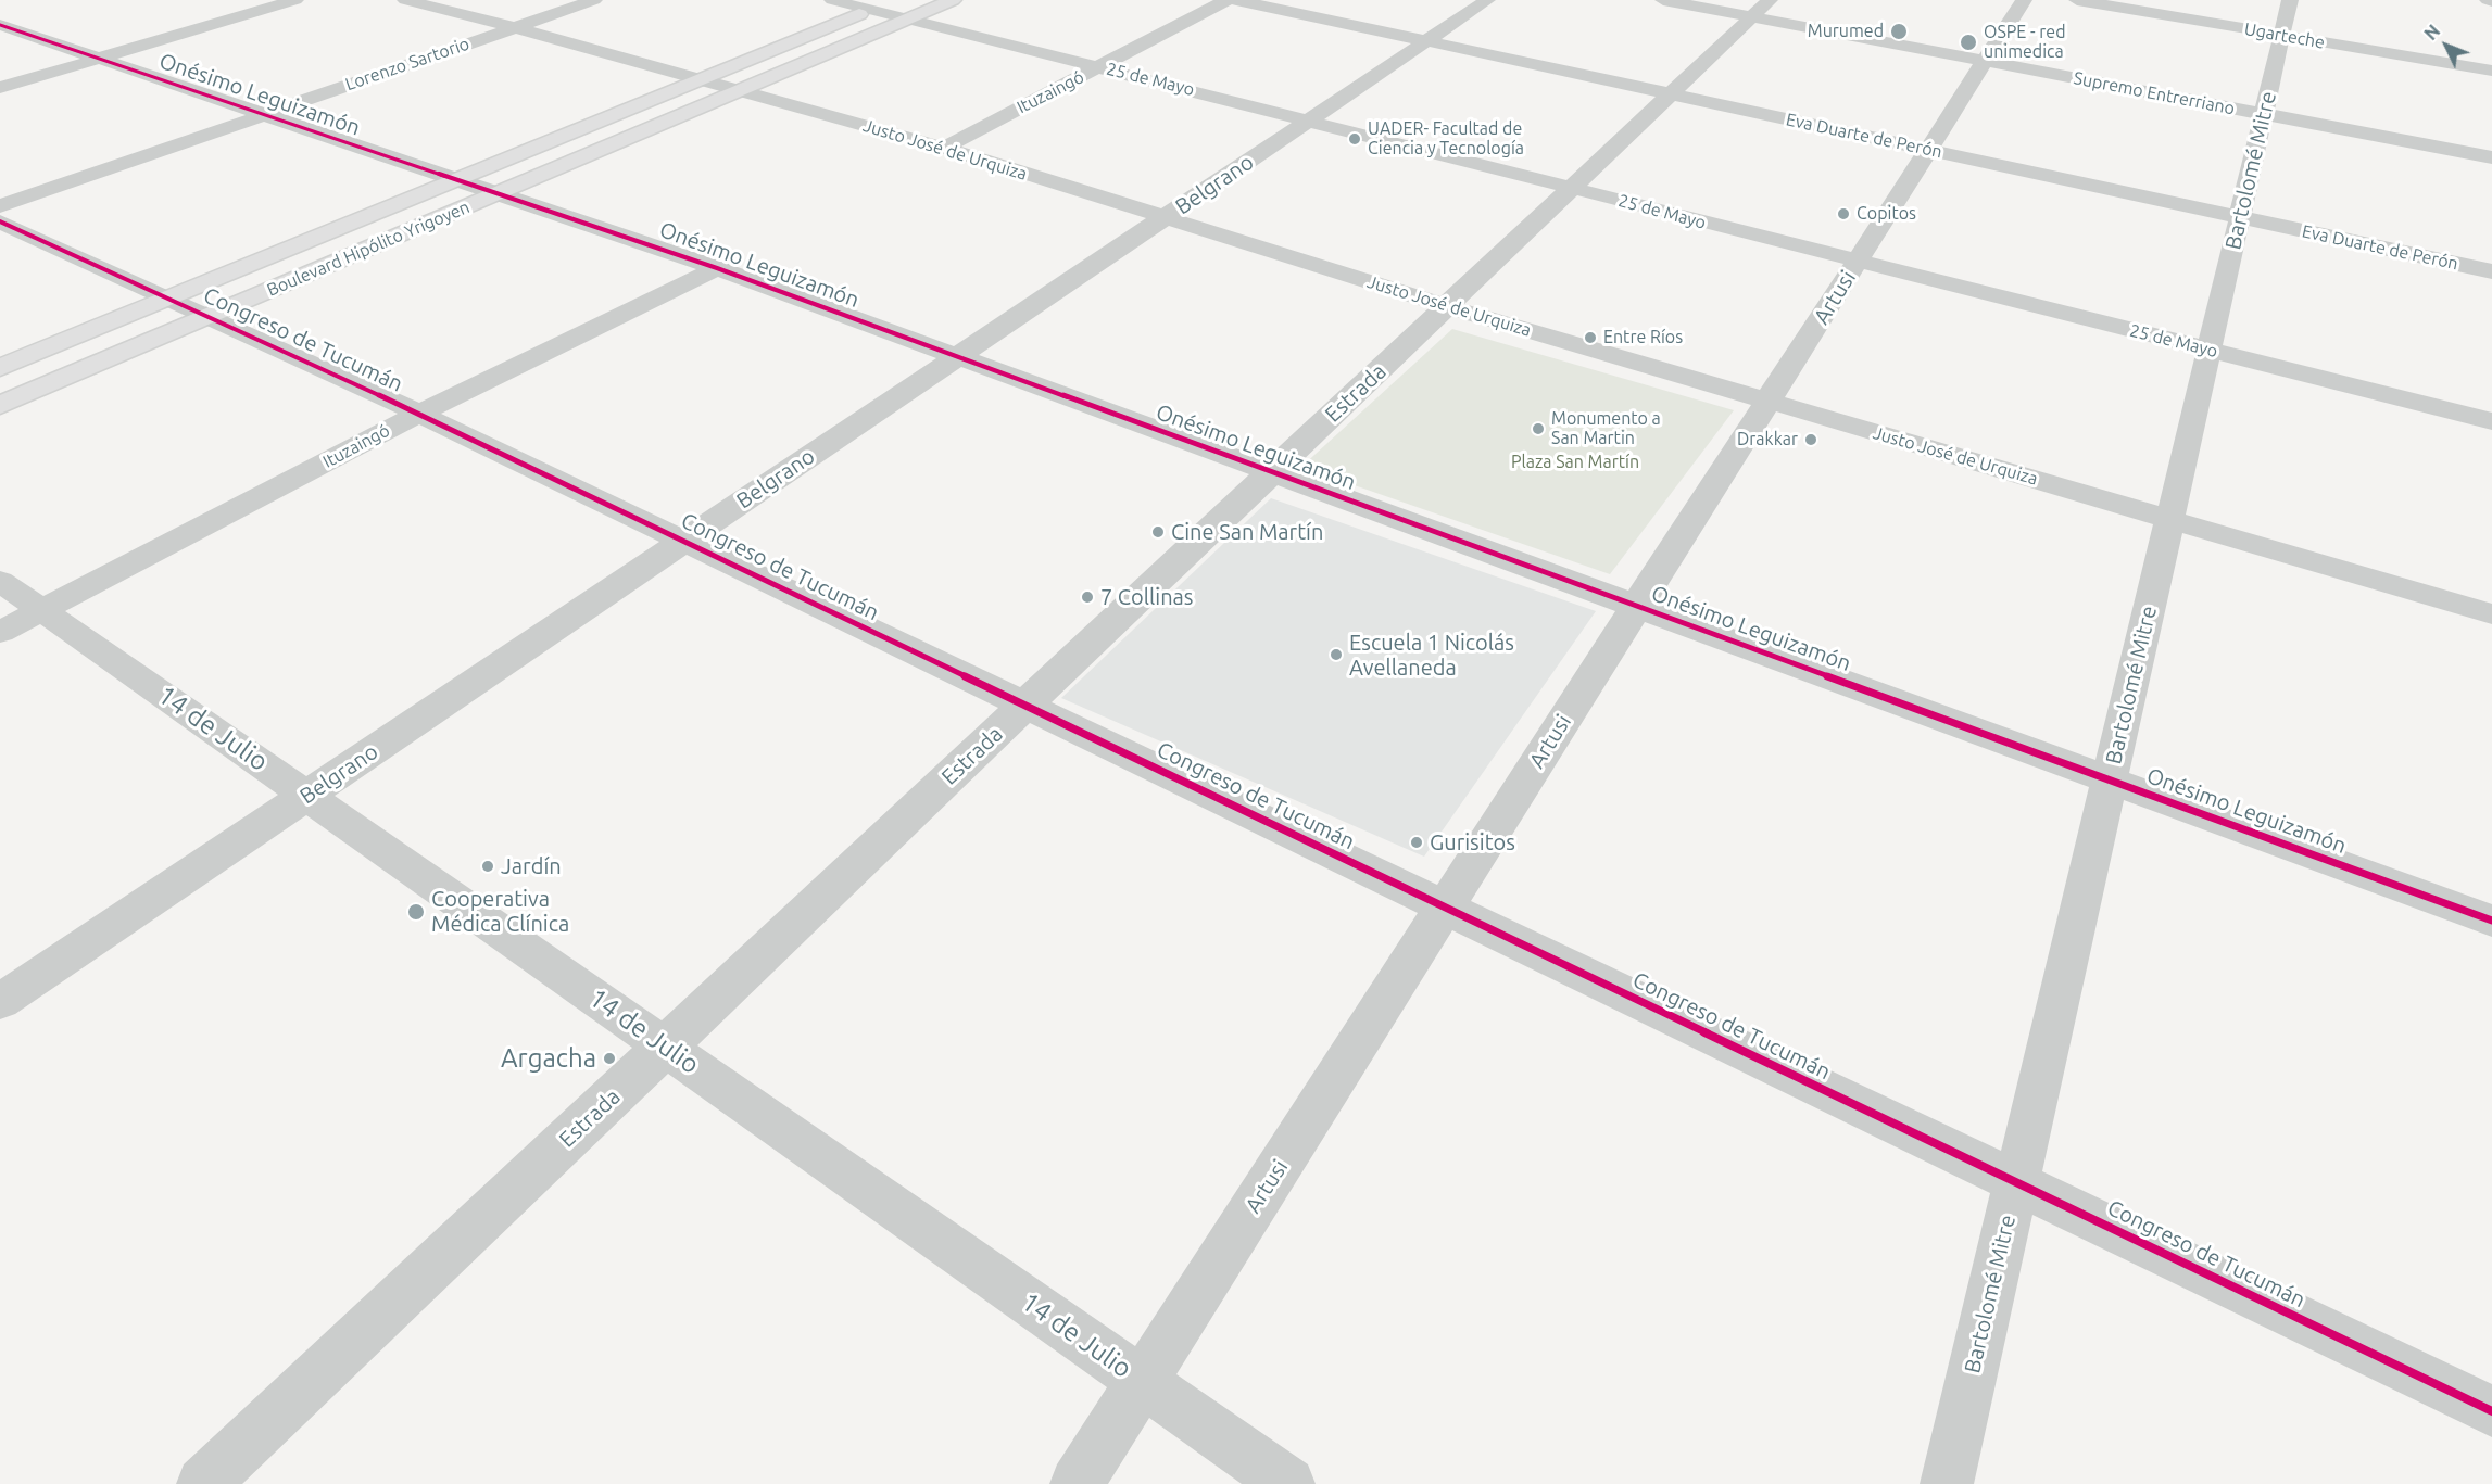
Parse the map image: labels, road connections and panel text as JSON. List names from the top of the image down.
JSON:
{
  "streets": {
    "main road": ["Boulevard Hipólito Yrigoyen"],
    "street": [
      "Ugarteche",
      "Lorenzo Sartorio",
      "25 de Mayo",
      "Ituzaingó",
      "Supremo Entrerriano",
      "Onésimo Leguizamón",
      "Eva Duarte de Perón",
      "Justo José de Urquiza",
      "Bartolomé Mitre",
      "Belgrano",
      "Artusi",
      "Congreso de Tucumán",
      "Estrada",
      "14 de Julio"
    ]
  },
  "crossings": [
    ["Ugarteche", "Bartolomé Mitre"],
    ["Lorenzo Sartorio", "Onésimo Leguizamón"],
    ["Lorenzo Sartorio", "Justo José de Urquiza"],
    ["25 de Mayo", "Ituzaingó"],
    ["25 de Mayo", "Bartolomé Mitre"],
    ["25 de Mayo", "Belgrano"],
    ["25 de Mayo", "Boulevard Hipólito Yrigoyen"],
    ["25 de Mayo", "Artusi"],
    ["25 de Mayo", "Estrada"],
    ["Ituzaingó", "Onésimo Leguizamón"],
    ["Ituzaingó", "Justo José de Urquiza"],
    ["Ituzaingó", "Congreso de Tucumán"],
    ["Ituzaingó", "14 de Julio"],
    ["Supremo Entrerriano", "Bartolomé Mitre"],
    ["Supremo Entrerriano", "Artusi"],
    ["Supremo Entrerriano", "Estrada"],
    ["Onésimo Leguizamón", "Bartolomé Mitre"],
    ["Onésimo Leguizamón", "Belgrano"],
    ["Onésimo Leguizamón", "Boulevard Hipólito Yrigoyen"],
    ["Onésimo Leguizamón", "Artusi"],
    ["Onésimo Leguizamón", "Estrada"],
    ["Eva Duarte de Perón", "Bartolomé Mitre"],
    ["Eva Duarte de Perón", "Belgrano"],
    ["Eva Duarte de Perón", "Artusi"],
    ["Eva Duarte de Perón", "Estrada"],
    ["Justo José de Urquiza", "Bartolomé Mitre"],
    ["Justo José de Urquiza", "Belgrano"],
    ["Justo José de Urquiza", "Boulevard Hipólito Yrigoyen"],
    ["Justo José de Urquiza", "Artusi"],
    ["Justo José de Urquiza", "Estrada"],
    ["Bartolomé Mitre", "Congreso de Tucumán"],
    ["Belgrano", "Congreso de Tucumán"],
    ["Belgrano", "14 de Julio"],
    ["Boulevard Hipólito Yrigoyen", "Congreso de Tucumán"],
    ["Artusi", "Congreso de Tucumán"],
    ["Artusi", "14 de Julio"],
    ["Congreso de Tucumán", "Estrada"],
    ["Estrada", "14 de Julio"]
  ],
  "parks": ["Plaza San Martín"],
  "places": [
    "Murumed",
    "OSPE - red unimedica",
    "UADER- Facultad de Ciencia y Tecnología",
    "Copitos",
    "Entre Ríos",
    "Monumento a San Martin",
    "Drakkar",
    "Cine San Martín",
    "7 Collinas",
    "Escuela 1 Nicolás Avellaneda",
    "Gurisitos",
    "Jardín",
    "Cooperativa Médica Clínica",
    "Argacha"
  ],
  "north": "top left"
}
